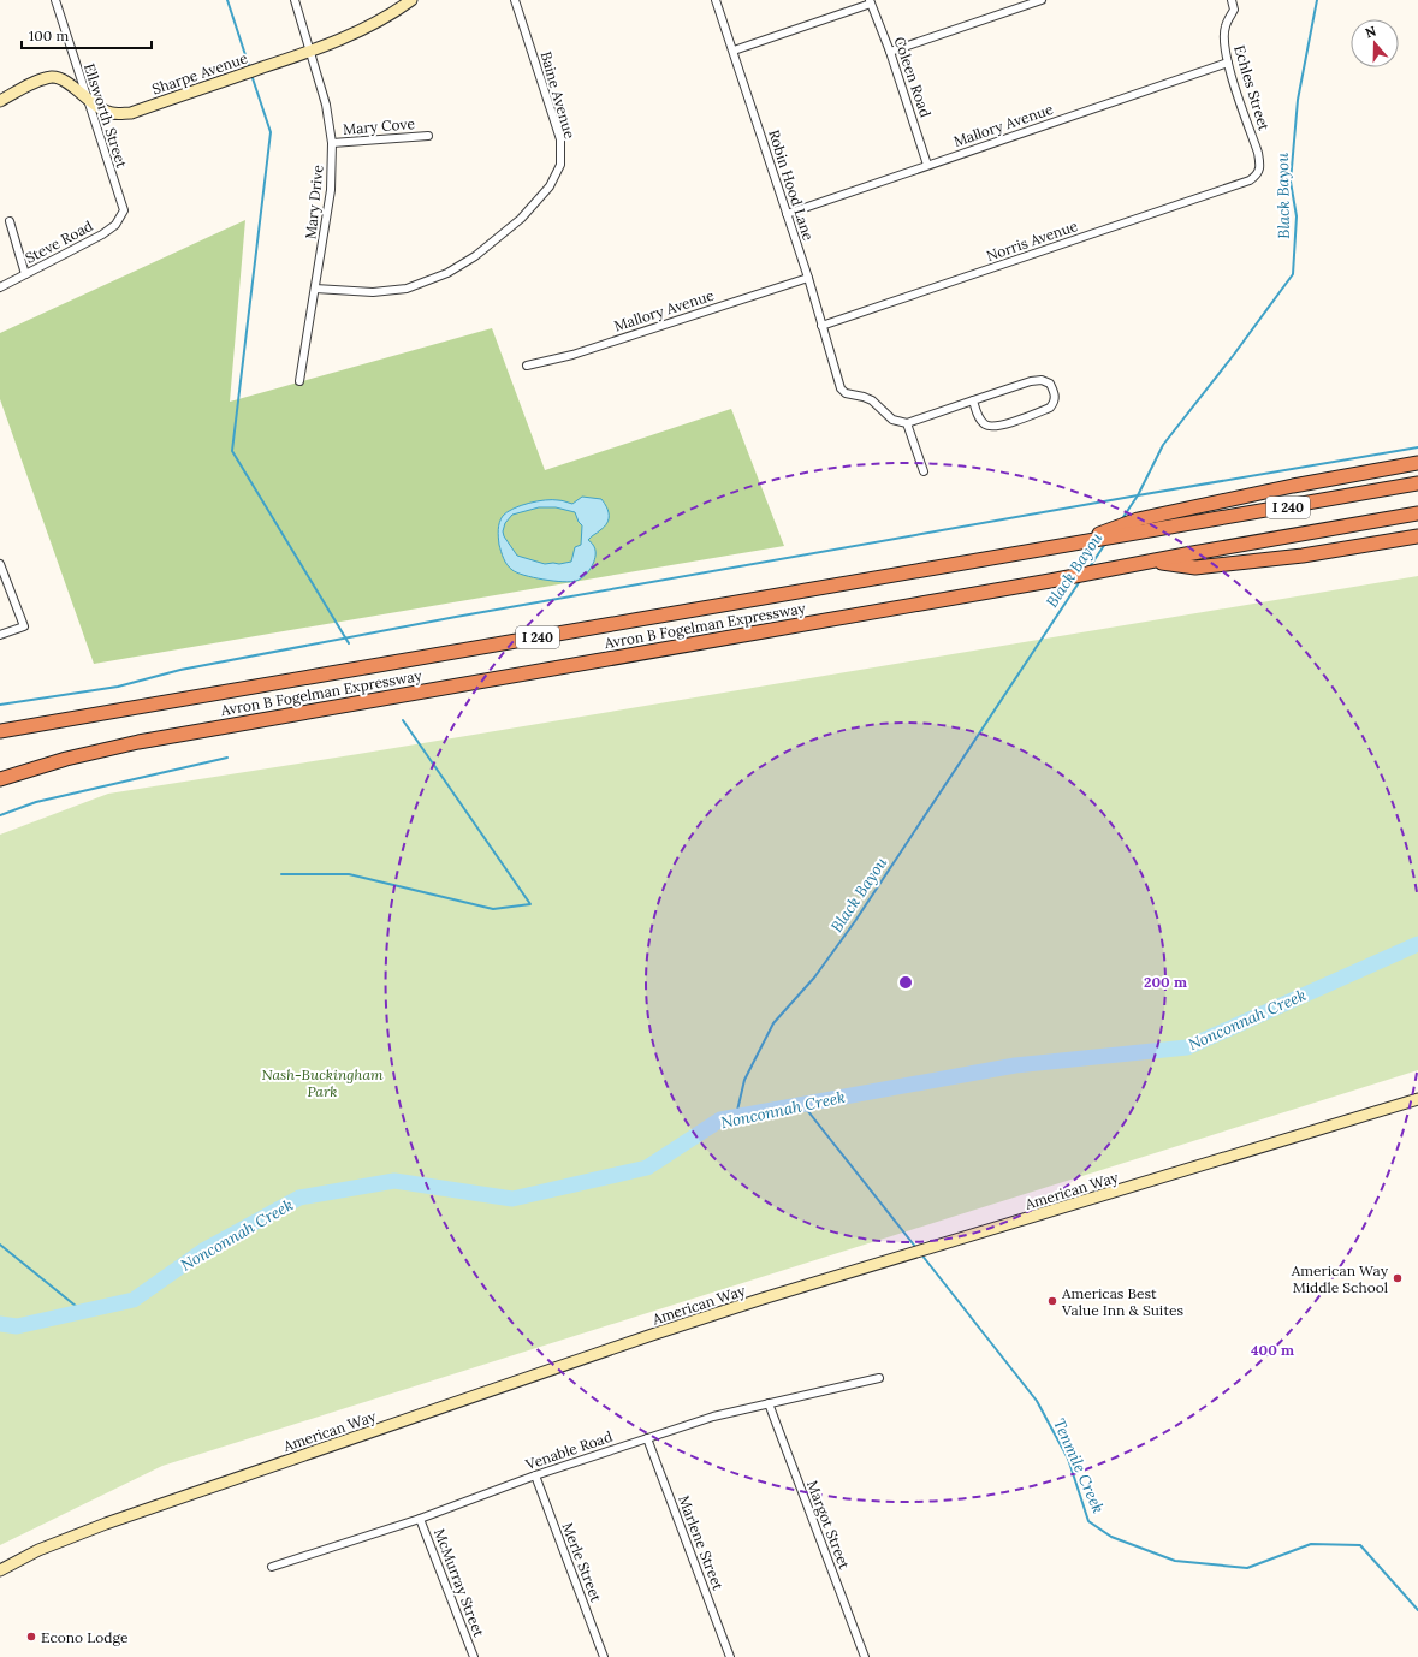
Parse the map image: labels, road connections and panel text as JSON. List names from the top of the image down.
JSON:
{
  "streets": {
    "highway": ["I 240", "Avron B Fogelman Expressway"],
    "main road": ["Sharpe Avenue", "American Way"],
    "street": [
      "Coleen Road",
      "Echles Street",
      "Baine Avenue",
      "Ellsworth Street",
      "Mallory Avenue",
      "Mary Cove",
      "Robin Hood Lane",
      "Mary Drive",
      "Norris Avenue",
      "Steve Road",
      "Venable Road",
      "Margot Street",
      "Marlene Street",
      "Merle Street",
      "McMurray Street"
    ]
  },
  "crossings": [
    ["Sharpe Avenue", "Ellsworth Street"],
    ["Sharpe Avenue", "Mary Drive"],
    ["Coleen Road", "Mallory Avenue"],
    ["Echles Street", "Mallory Avenue"],
    ["Echles Street", "Norris Avenue"],
    ["Baine Avenue", "Mary Drive"],
    ["Ellsworth Street", "Steve Road"],
    ["Mallory Avenue", "Robin Hood Lane"],
    ["Mary Cove", "Mary Drive"],
    ["Robin Hood Lane", "Norris Avenue"],
    ["Venable Road", "Margot Street"],
    ["Venable Road", "Marlene Street"],
    ["Venable Road", "Merle Street"],
    ["Venable Road", "McMurray Street"]
  ],
  "water": ["Black Bayou", "Nonconnah Creek", "Tenmile Creek"],
  "parks": ["Nash-Buckingham Park"],
  "places": ["American Way Middle School", "Americas Best Value Inn & Suites", "Econo Lodge"],
  "scale_bar": "100 m",
  "north": "top",
  "rings": ["200 m", "400 m"]
}
